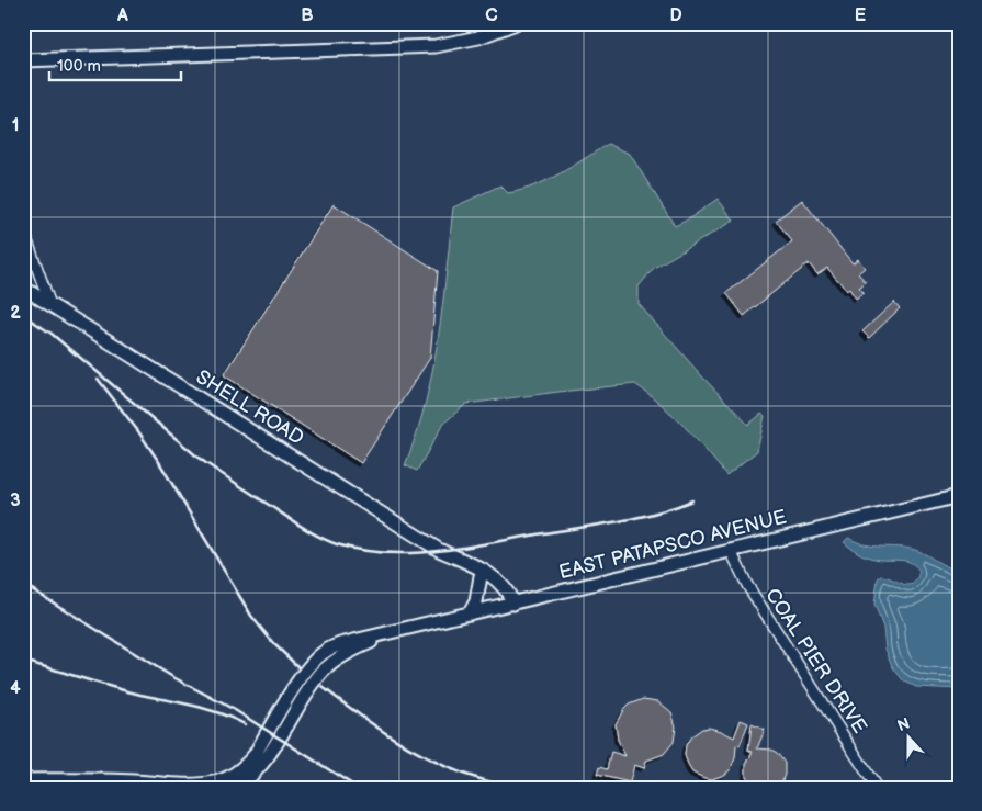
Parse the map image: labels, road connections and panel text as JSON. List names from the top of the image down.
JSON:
{
  "streets": {
    "main road": ["SHELL ROAD", "EAST PATAPSCO AVENUE"],
    "street": ["COAL PIER DRIVE"]
  },
  "crossings": [
    ["SHELL ROAD", "EAST PATAPSCO AVENUE"],
    ["EAST PATAPSCO AVENUE", "COAL PIER DRIVE"]
  ],
  "scale_bar": "100 m",
  "north": "top",
  "grid": {
    "columns": [
      "A",
      "B",
      "C",
      "D",
      "E"
    ],
    "rows": [
      "1",
      "2",
      "3",
      "4"
    ]
  }
}
